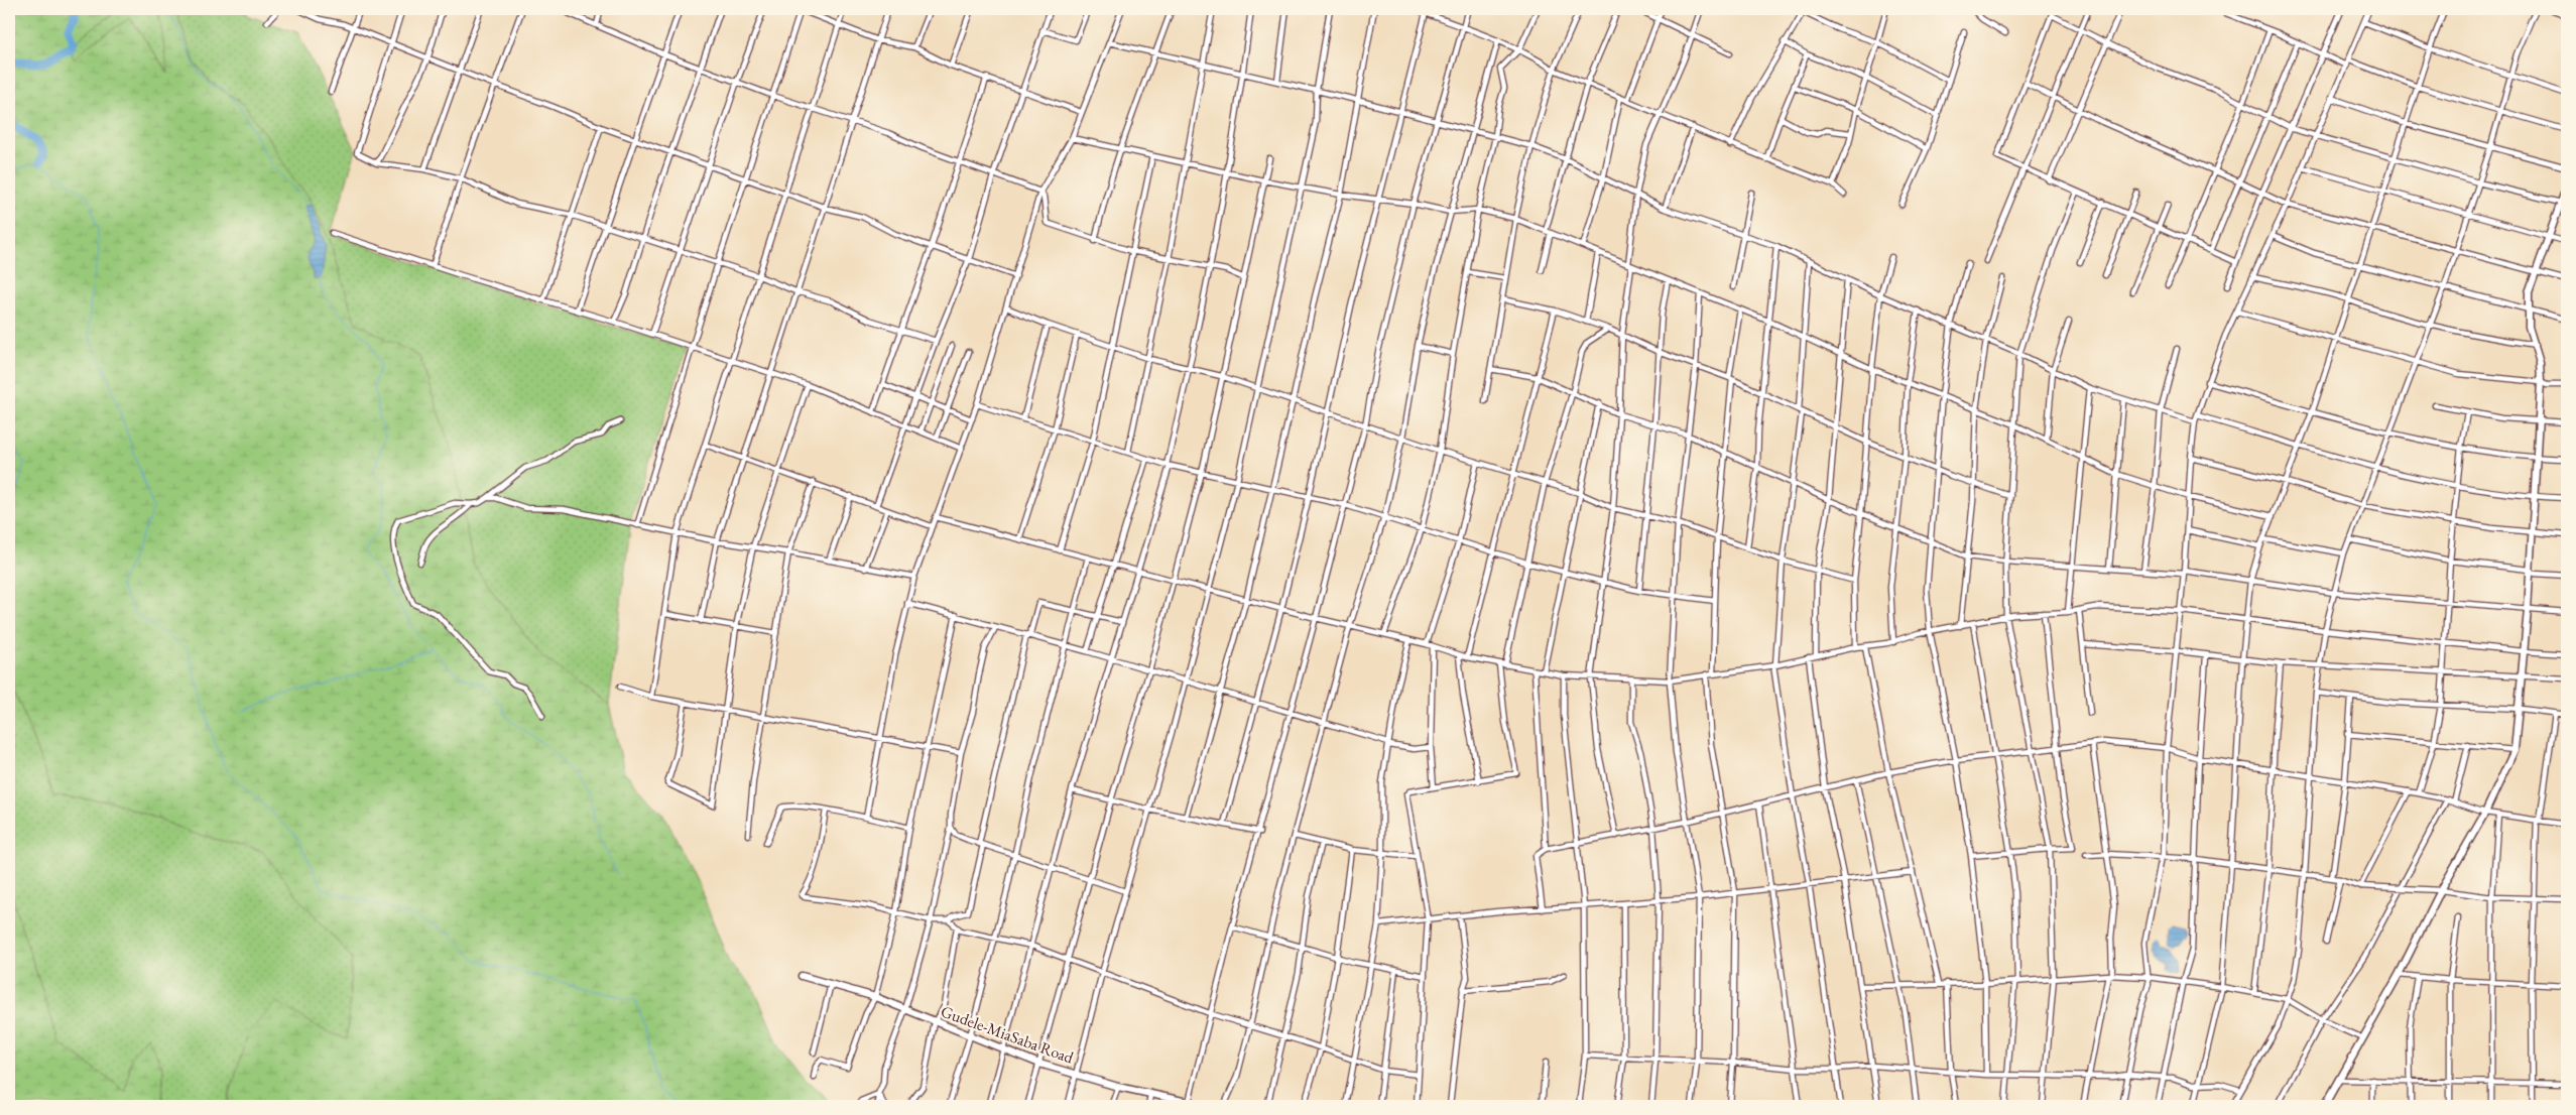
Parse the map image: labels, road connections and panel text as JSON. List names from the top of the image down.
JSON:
{
  "streets": {
    "main road": ["Gudele-MiaSaba Road"]
  }
}
